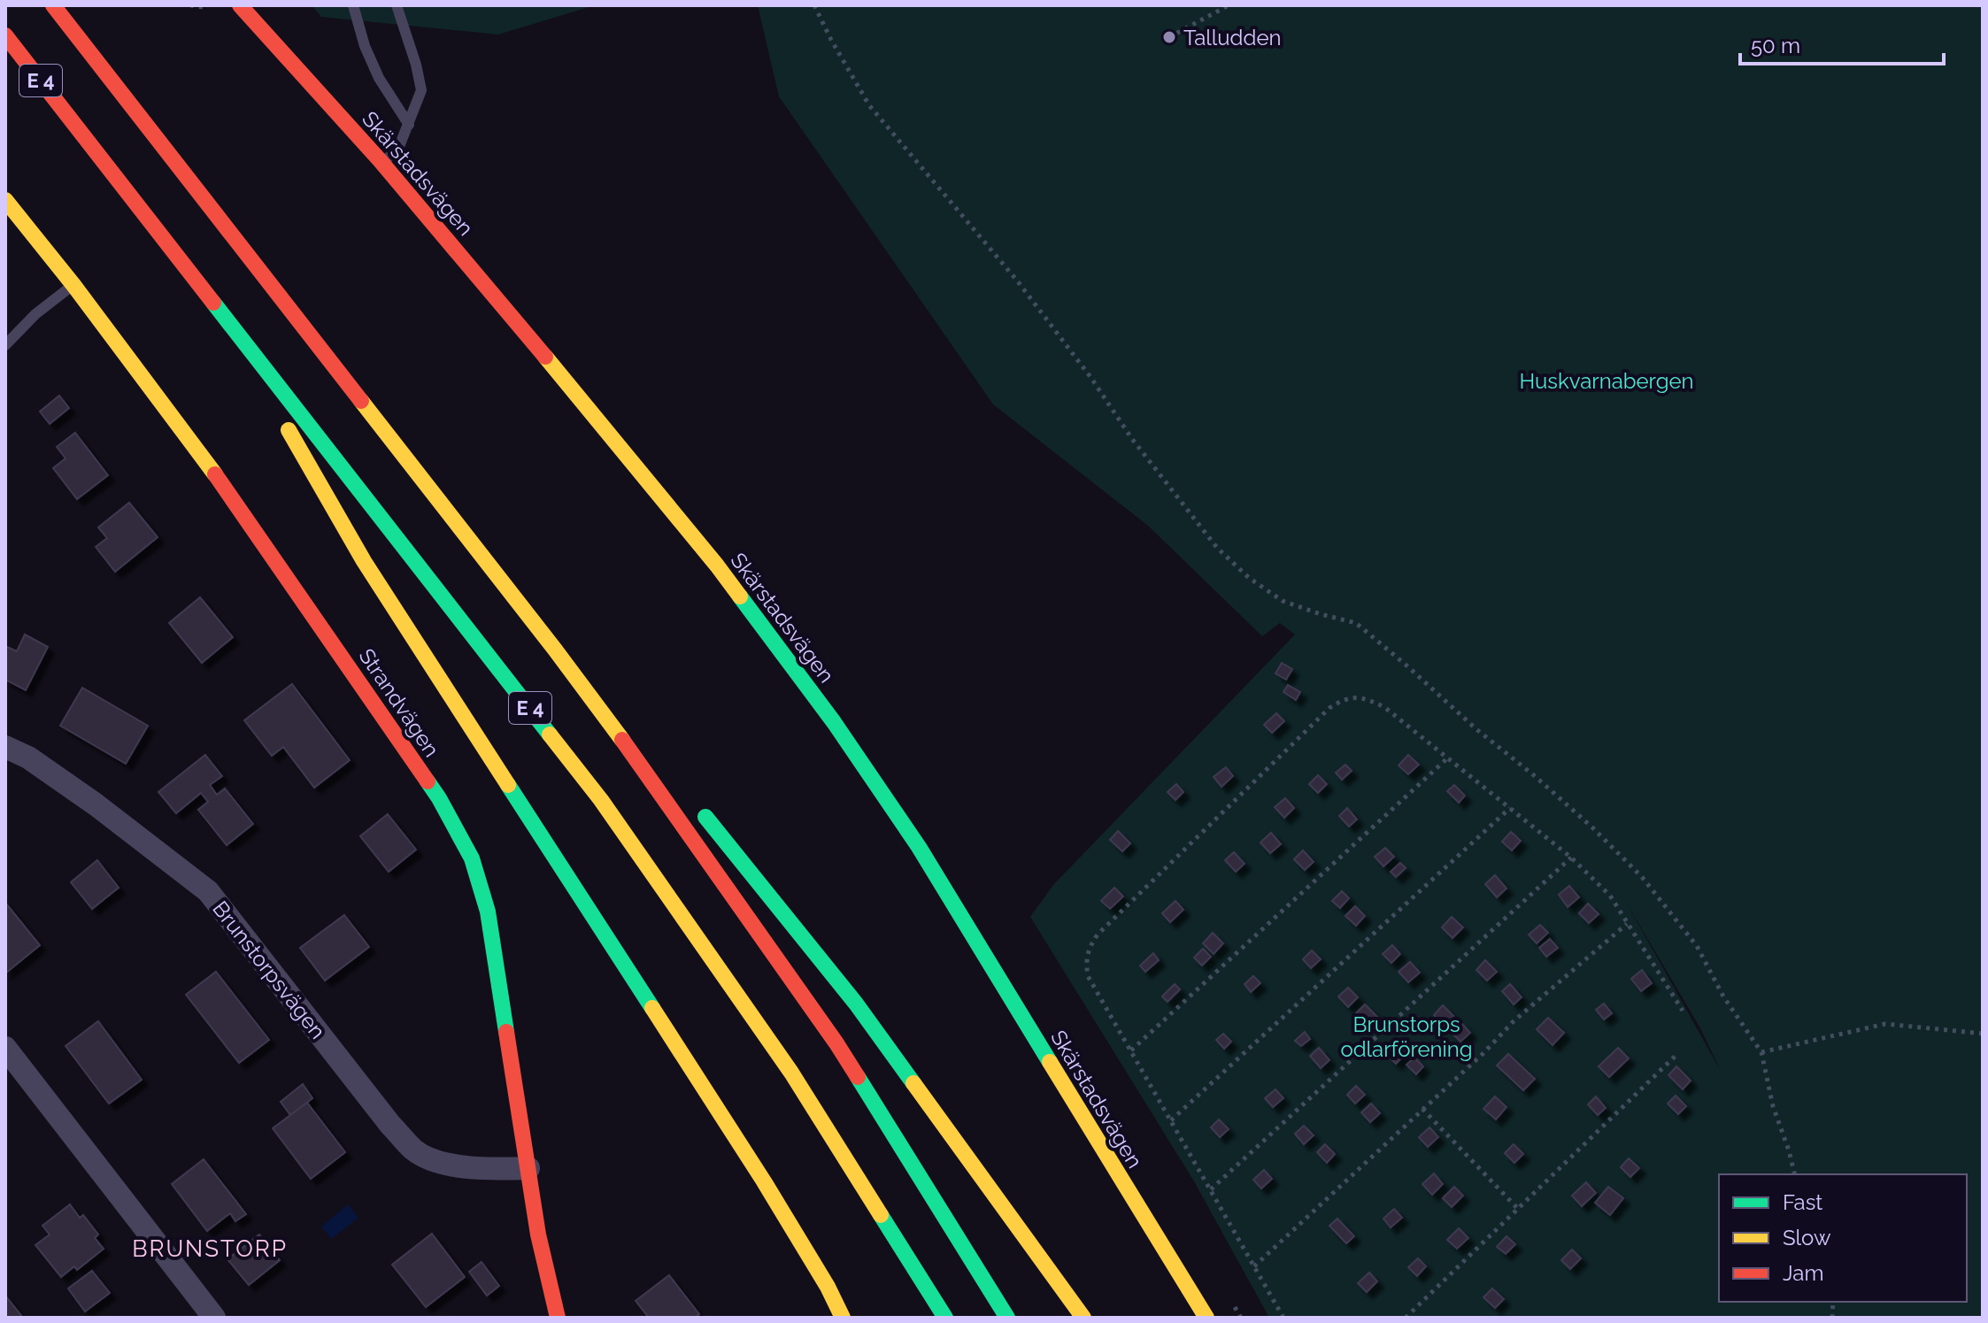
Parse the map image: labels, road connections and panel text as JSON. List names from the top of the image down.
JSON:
{
  "streets": {
    "main road": ["E 4", "Skärstadsvägen", "Strandvägen"],
    "street": ["Brunstorpsvägen"]
  },
  "crossings": [
    ["Strandvägen", "Brunstorpsvägen"]
  ],
  "districts": ["BRUNSTORP"],
  "parks": ["Huskvarnabergen", "Brunstorps odlarförening"],
  "places": ["Talludden"],
  "legend": ["Fast", "Slow", "Jam"],
  "scale_bar": "50 m"
}
